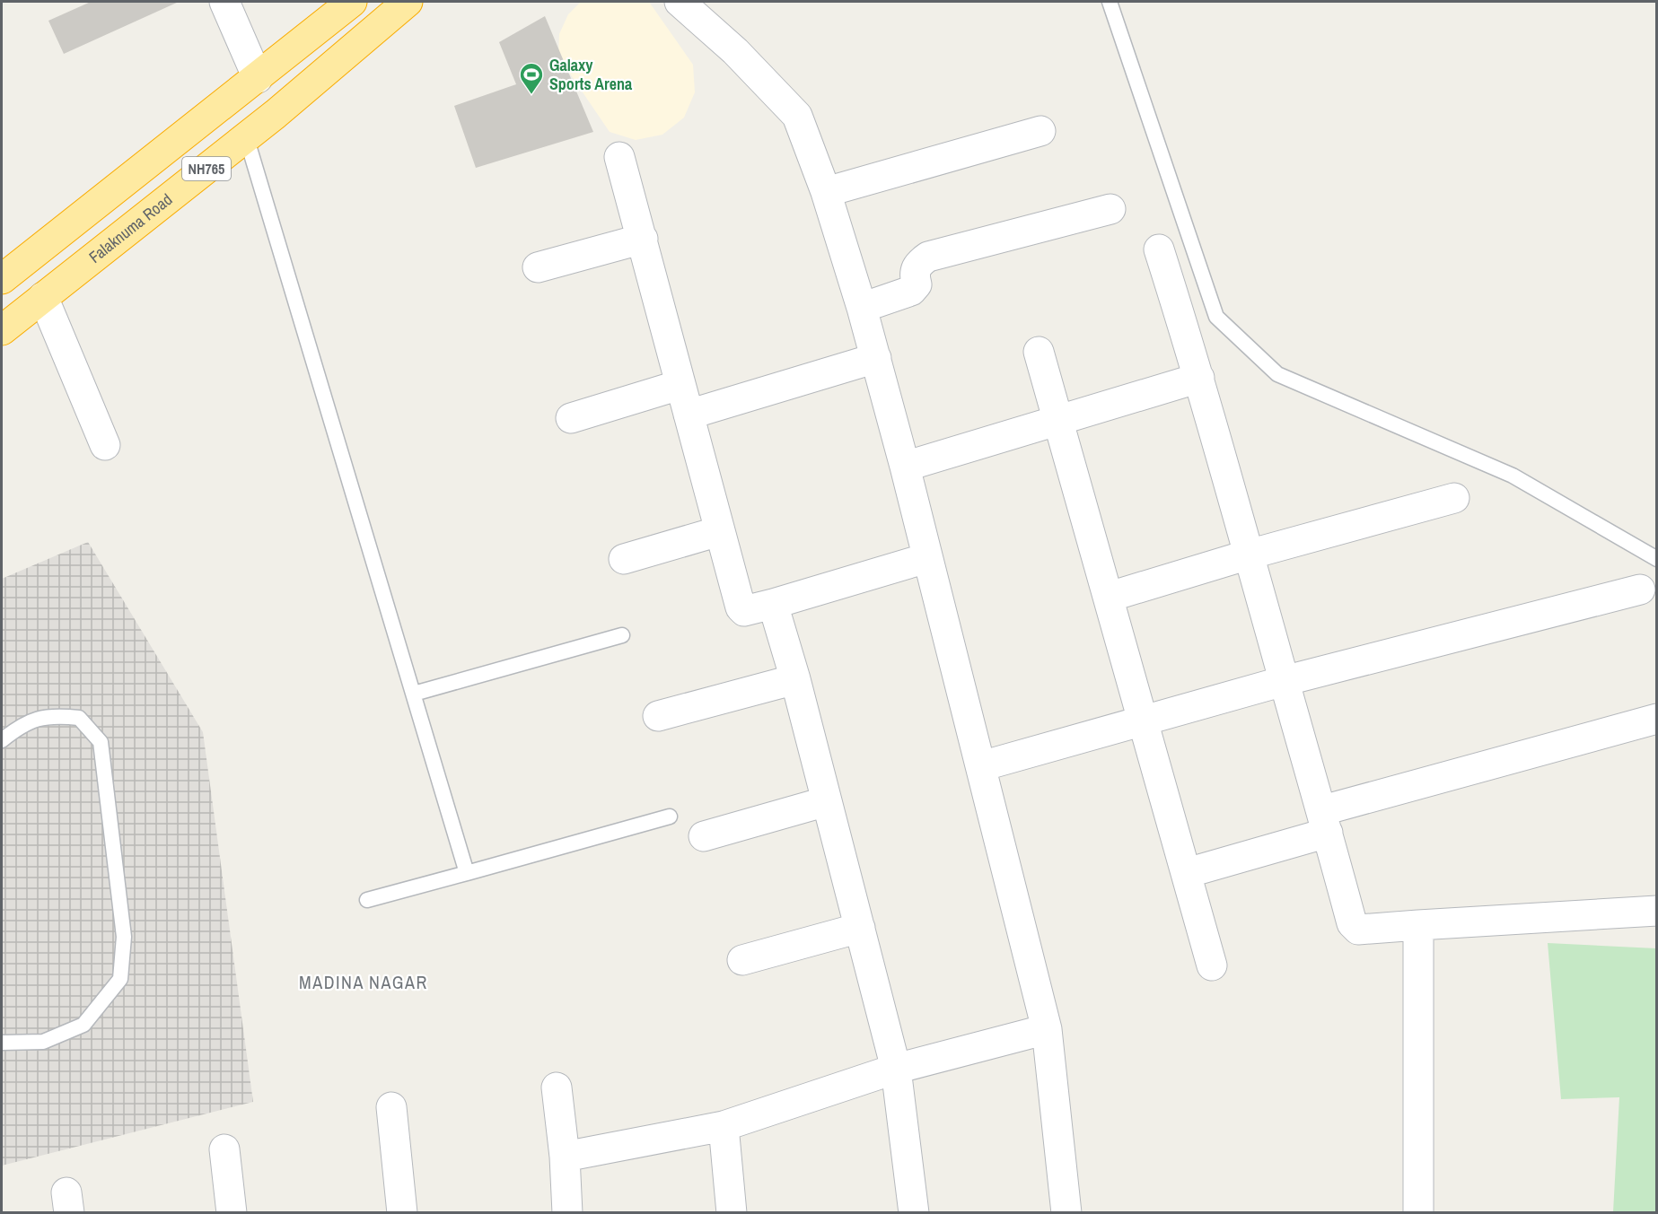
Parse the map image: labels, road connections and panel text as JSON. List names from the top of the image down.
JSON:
{
  "streets": {
    "highway": ["NH765", "Falaknuma Road"]
  },
  "districts": ["MADINA NAGAR"],
  "places": {
    "sports": ["Galaxy Sports Arena"]
  }
}
